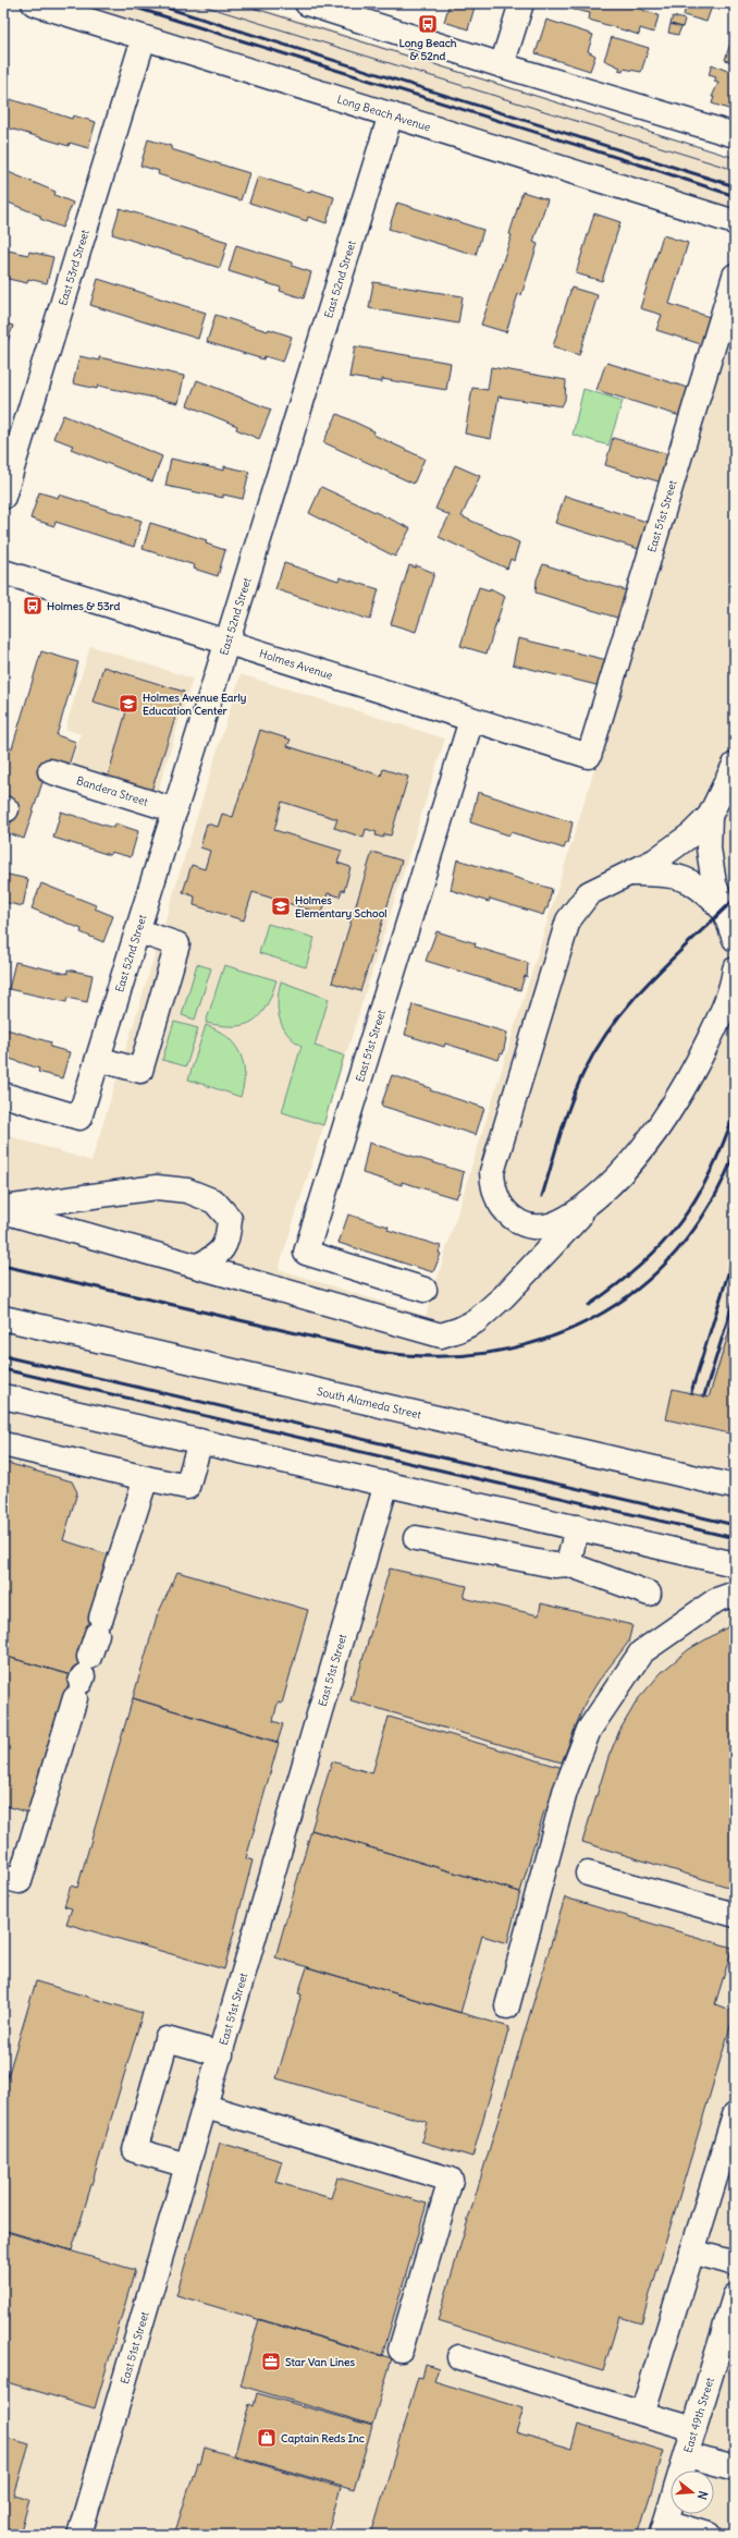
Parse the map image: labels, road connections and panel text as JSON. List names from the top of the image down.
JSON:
{
  "streets": {
    "street": [
      "Long Beach Avenue",
      "East 53rd Street",
      "East 52nd Street",
      "East 51st Street",
      "Holmes Avenue",
      "Bandera Street",
      "South Alameda Street",
      "East 49th Street"
    ]
  },
  "crossings": [
    ["Long Beach Avenue", "East 53rd Street"],
    ["Long Beach Avenue", "East 52nd Street"],
    ["East 52nd Street", "Holmes Avenue"],
    ["East 52nd Street", "Bandera Street"],
    ["East 51st Street", "Holmes Avenue"]
  ],
  "places": {
    "bus stop": ["Long Beach & 52nd", "Holmes & 53rd"],
    "school or university": ["Holmes Avenue Early Education Center", "Holmes Elementary School"],
    "office": ["Star Van Lines"],
    "shop": ["Captain Reds Inc"]
  },
  "north": "right"
}
